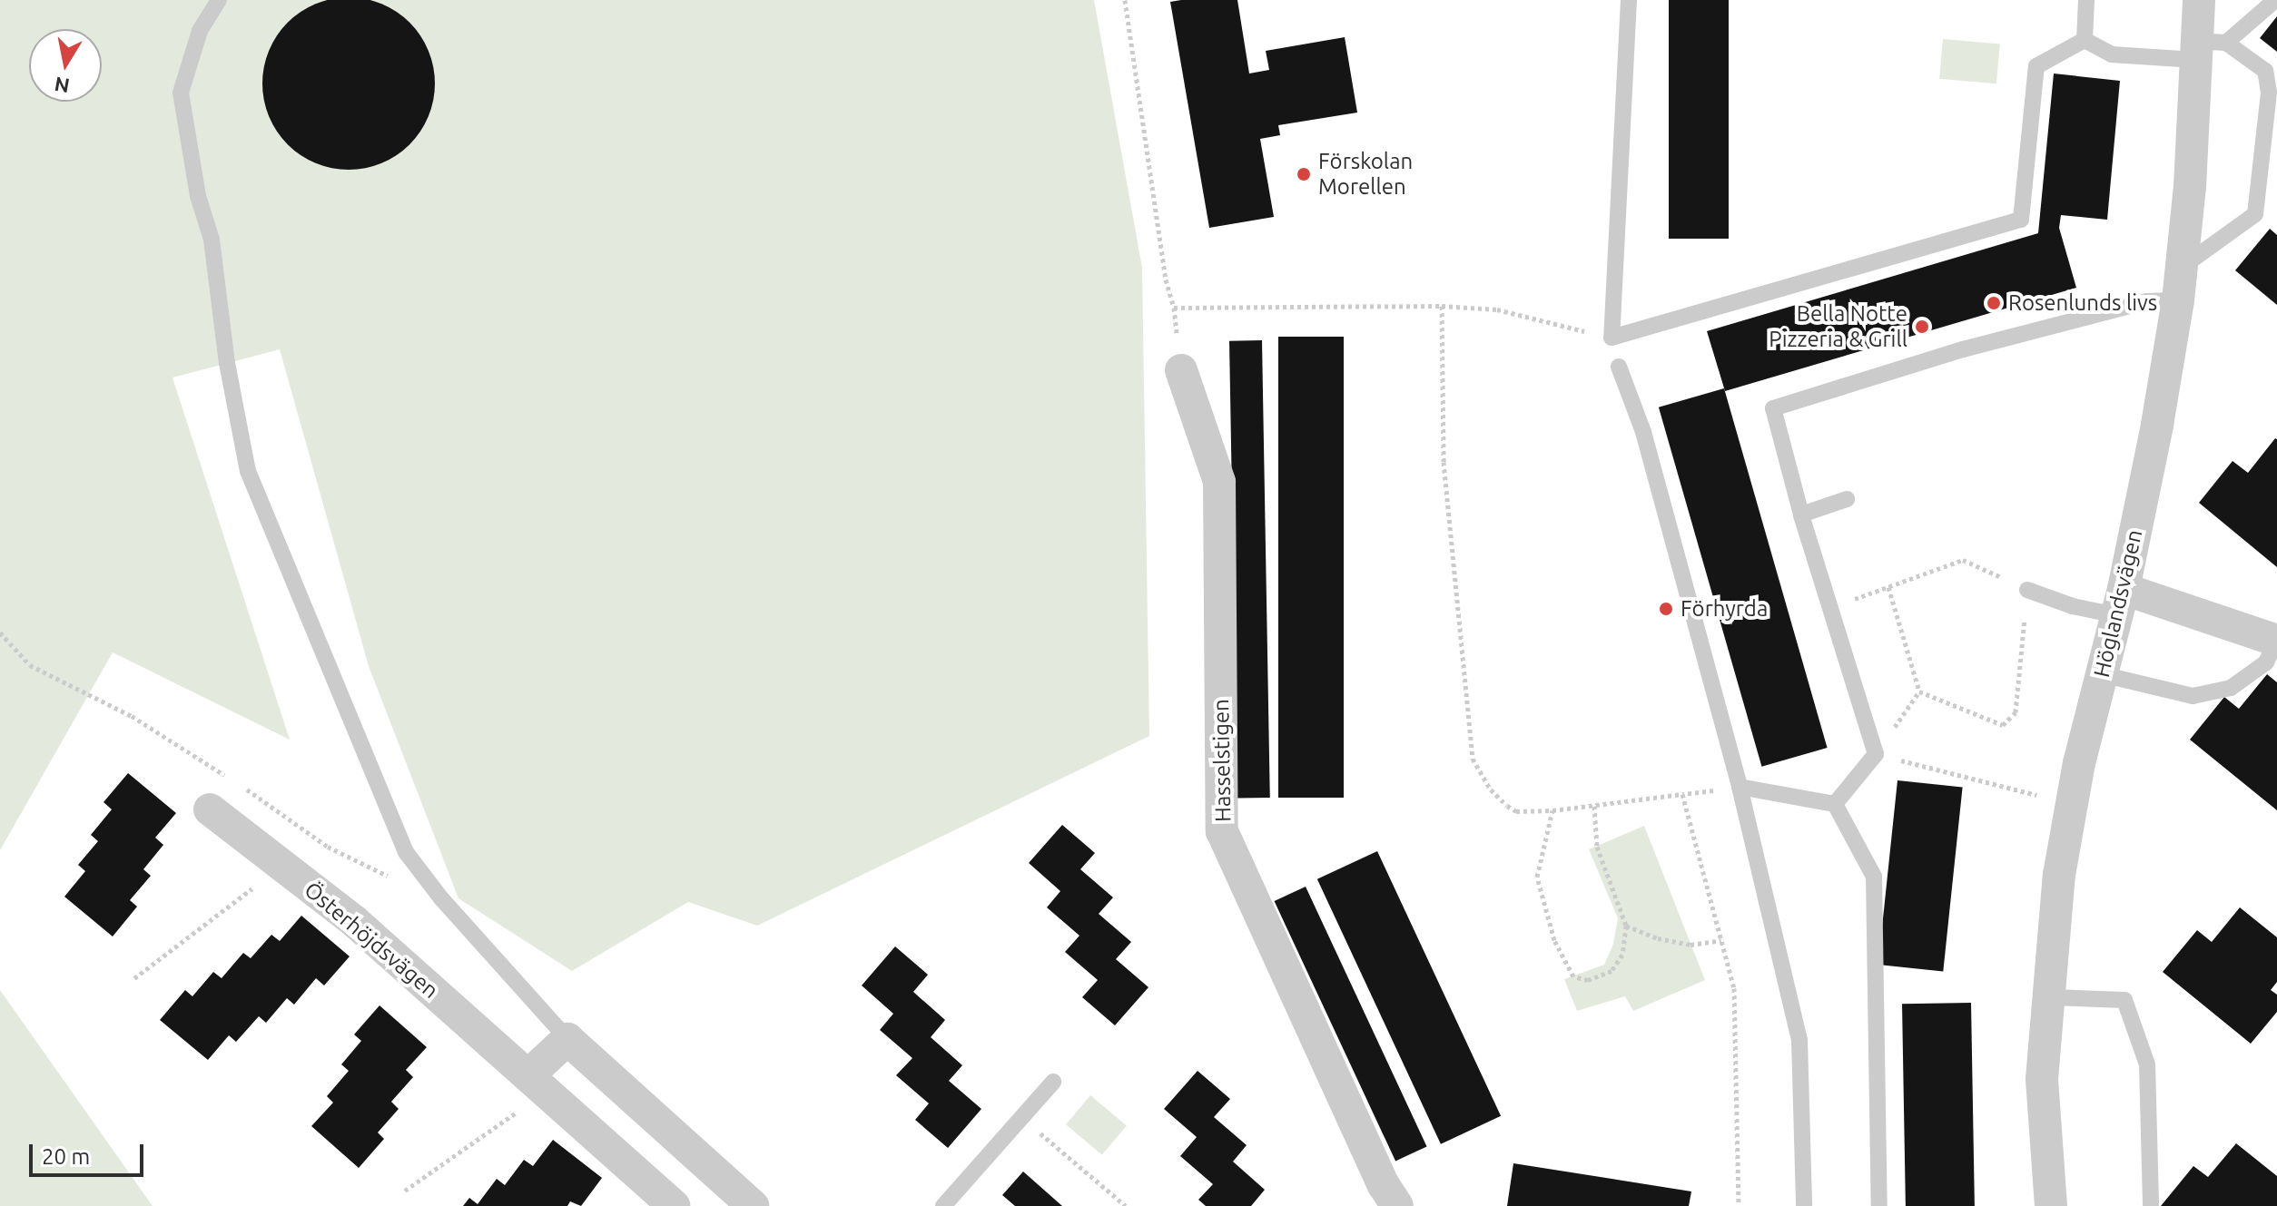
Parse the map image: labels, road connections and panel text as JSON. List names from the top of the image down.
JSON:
{
  "streets": {
    "street": ["Höglandsvägen", "Hasselstigen", "Österhöjdsvägen"]
  },
  "places": [
    "Förskolan Morellen",
    "Rosenlunds livs",
    "Bella Notte Pizzeria & Grill",
    "Förhyrda"
  ],
  "scale_bar": "20 m",
  "north": "bottom"
}
